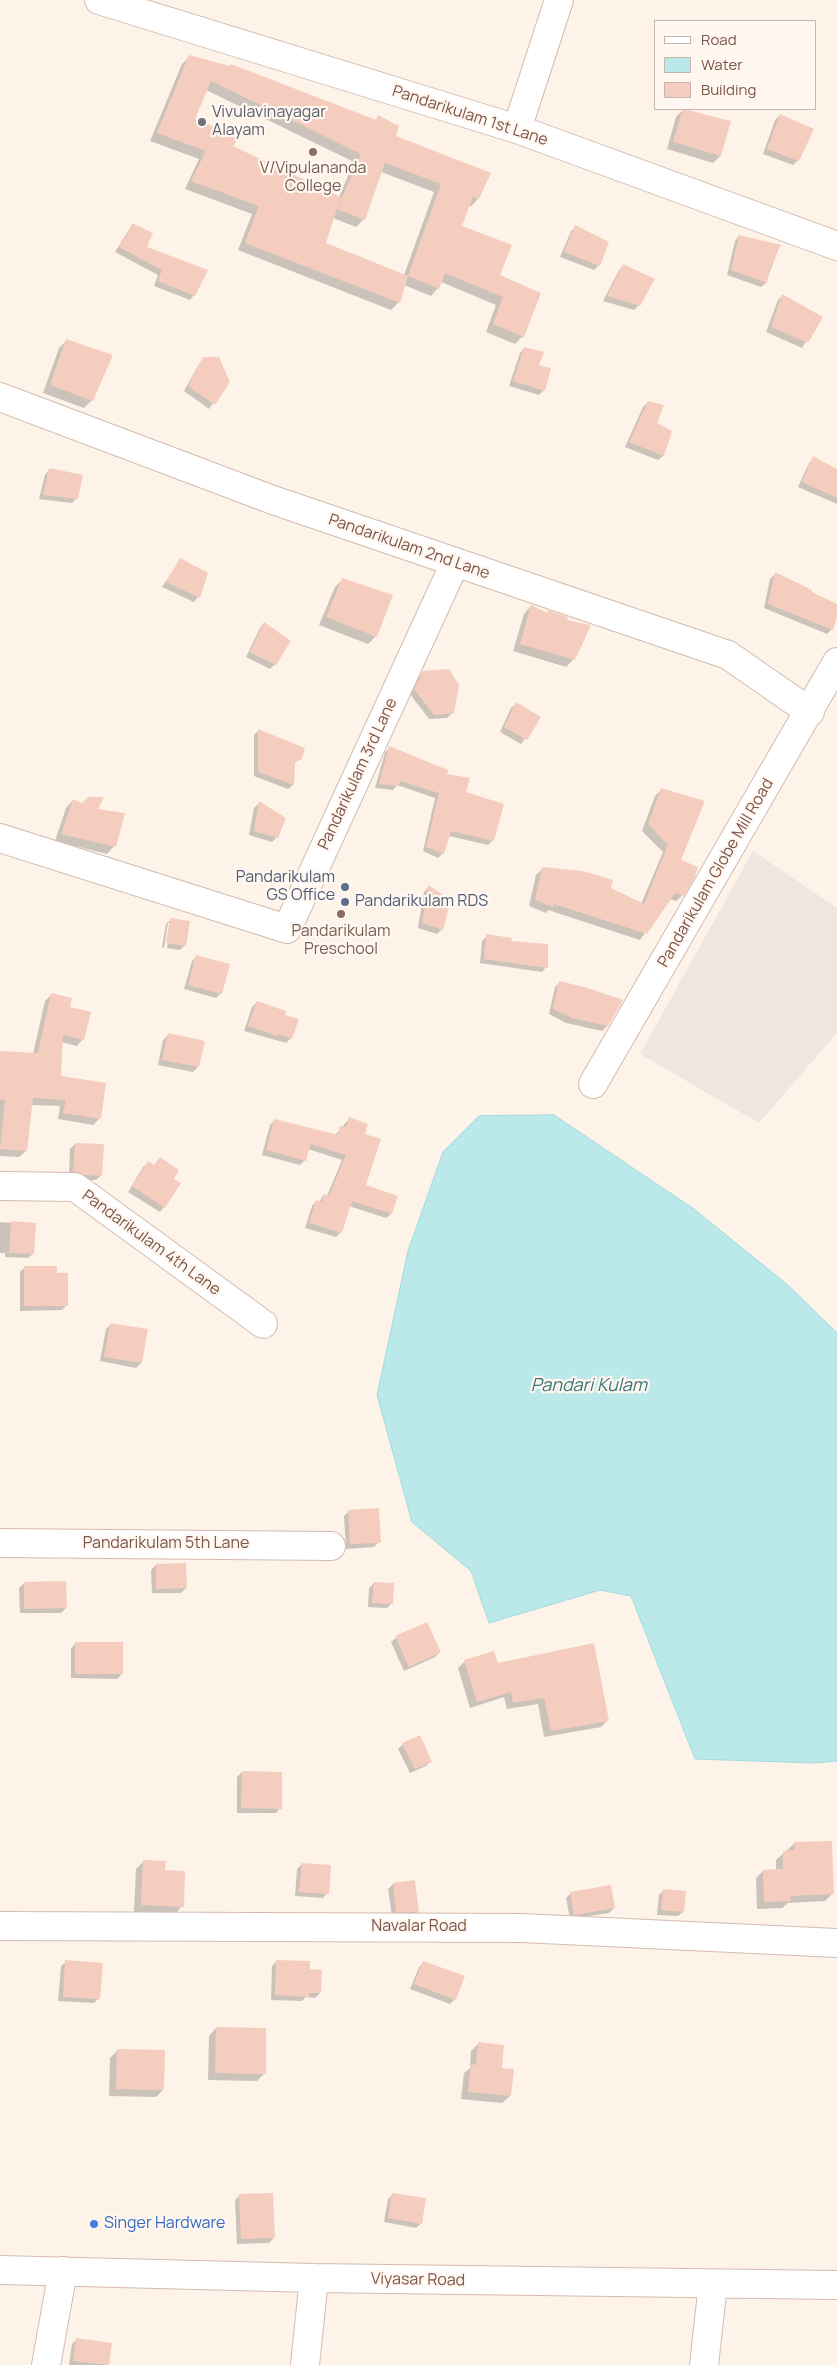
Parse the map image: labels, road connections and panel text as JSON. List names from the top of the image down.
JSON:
{
  "streets": {
    "street": [
      "Pandarikulam 1st Lane",
      "Pandarikulam 2nd Lane",
      "Pandarikulam 3rd Lane",
      "Pandarikulam Globe Mill Road",
      "Pandarikulam 4th Lane",
      "Pandarikulam 5th Lane",
      "Navalar Road",
      "Viyasar Road"
    ]
  },
  "crossings": [
    ["Pandarikulam 2nd Lane", "Pandarikulam 3rd Lane"],
    ["Pandarikulam 2nd Lane", "Pandarikulam Globe Mill Road"]
  ],
  "water": ["Pandari Kulam"],
  "places": [
    "Vivulavinayagar Alayam",
    "V/Vipulananda College",
    "Pandarikulam GS Office",
    "Pandarikulam RDS",
    "Pandarikulam Preschool",
    "Singer Hardware"
  ],
  "legend": ["Road", "Water", "Building"]
}
